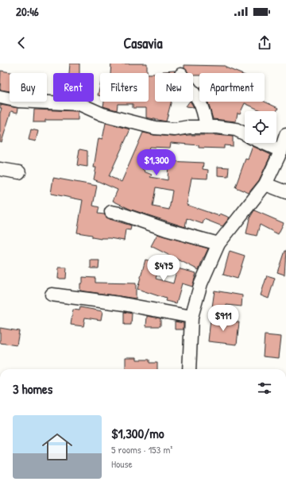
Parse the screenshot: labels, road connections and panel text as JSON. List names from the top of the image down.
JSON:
{
  "page": {
    "status": "20:46",
    "header": "Casavia",
    "chip": [
      "Buy",
      "Rent",
      "Filters",
      "New",
      "Apartment"
    ],
    "price": ["$1,300", "$475", "$911"],
    "heading": "3 homes",
    "list": [
      {
        "name": "$1,300/mo",
        "note": "5 rooms · 153 m² · House"
      }
    ]
  }
}
